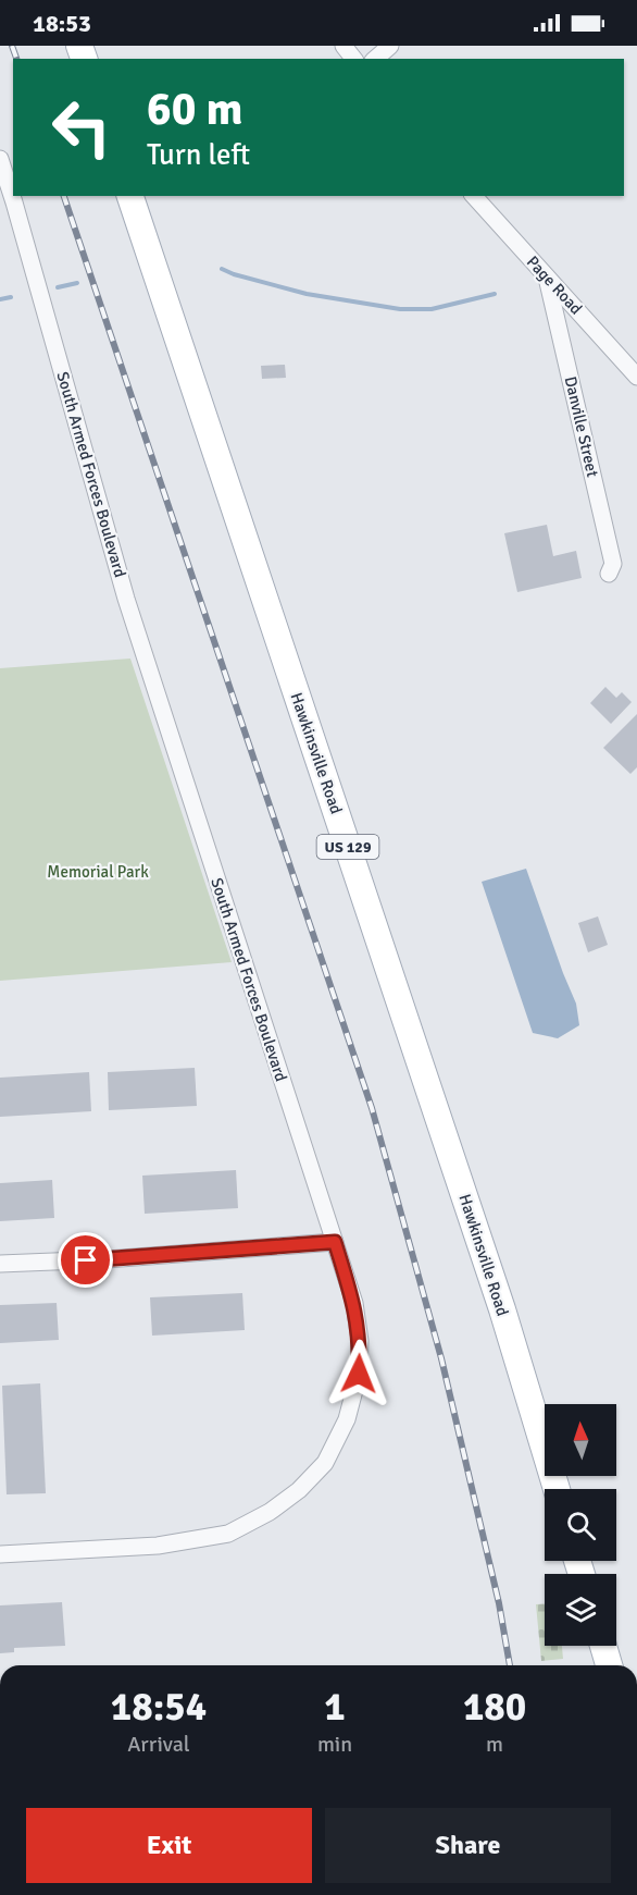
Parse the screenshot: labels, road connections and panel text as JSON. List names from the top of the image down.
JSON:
{
  "streets": {
    "main road": ["Hawkinsville Road", "US 129"],
    "street": ["Page Road", "Danville Street", "South Armed Forces Boulevard"]
  },
  "crossings": [
    ["Page Road", "Danville Street"]
  ],
  "parks": ["Memorial Park"],
  "north": "top",
  "page": {
    "status": "18:53",
    "turn": ["60 m", "Turn left"],
    "eta": [
      "18:54",
      "Arrival",
      "1",
      "min",
      "180",
      "m"
    ],
    "buttons": ["Exit", "Share"]
  }
}
